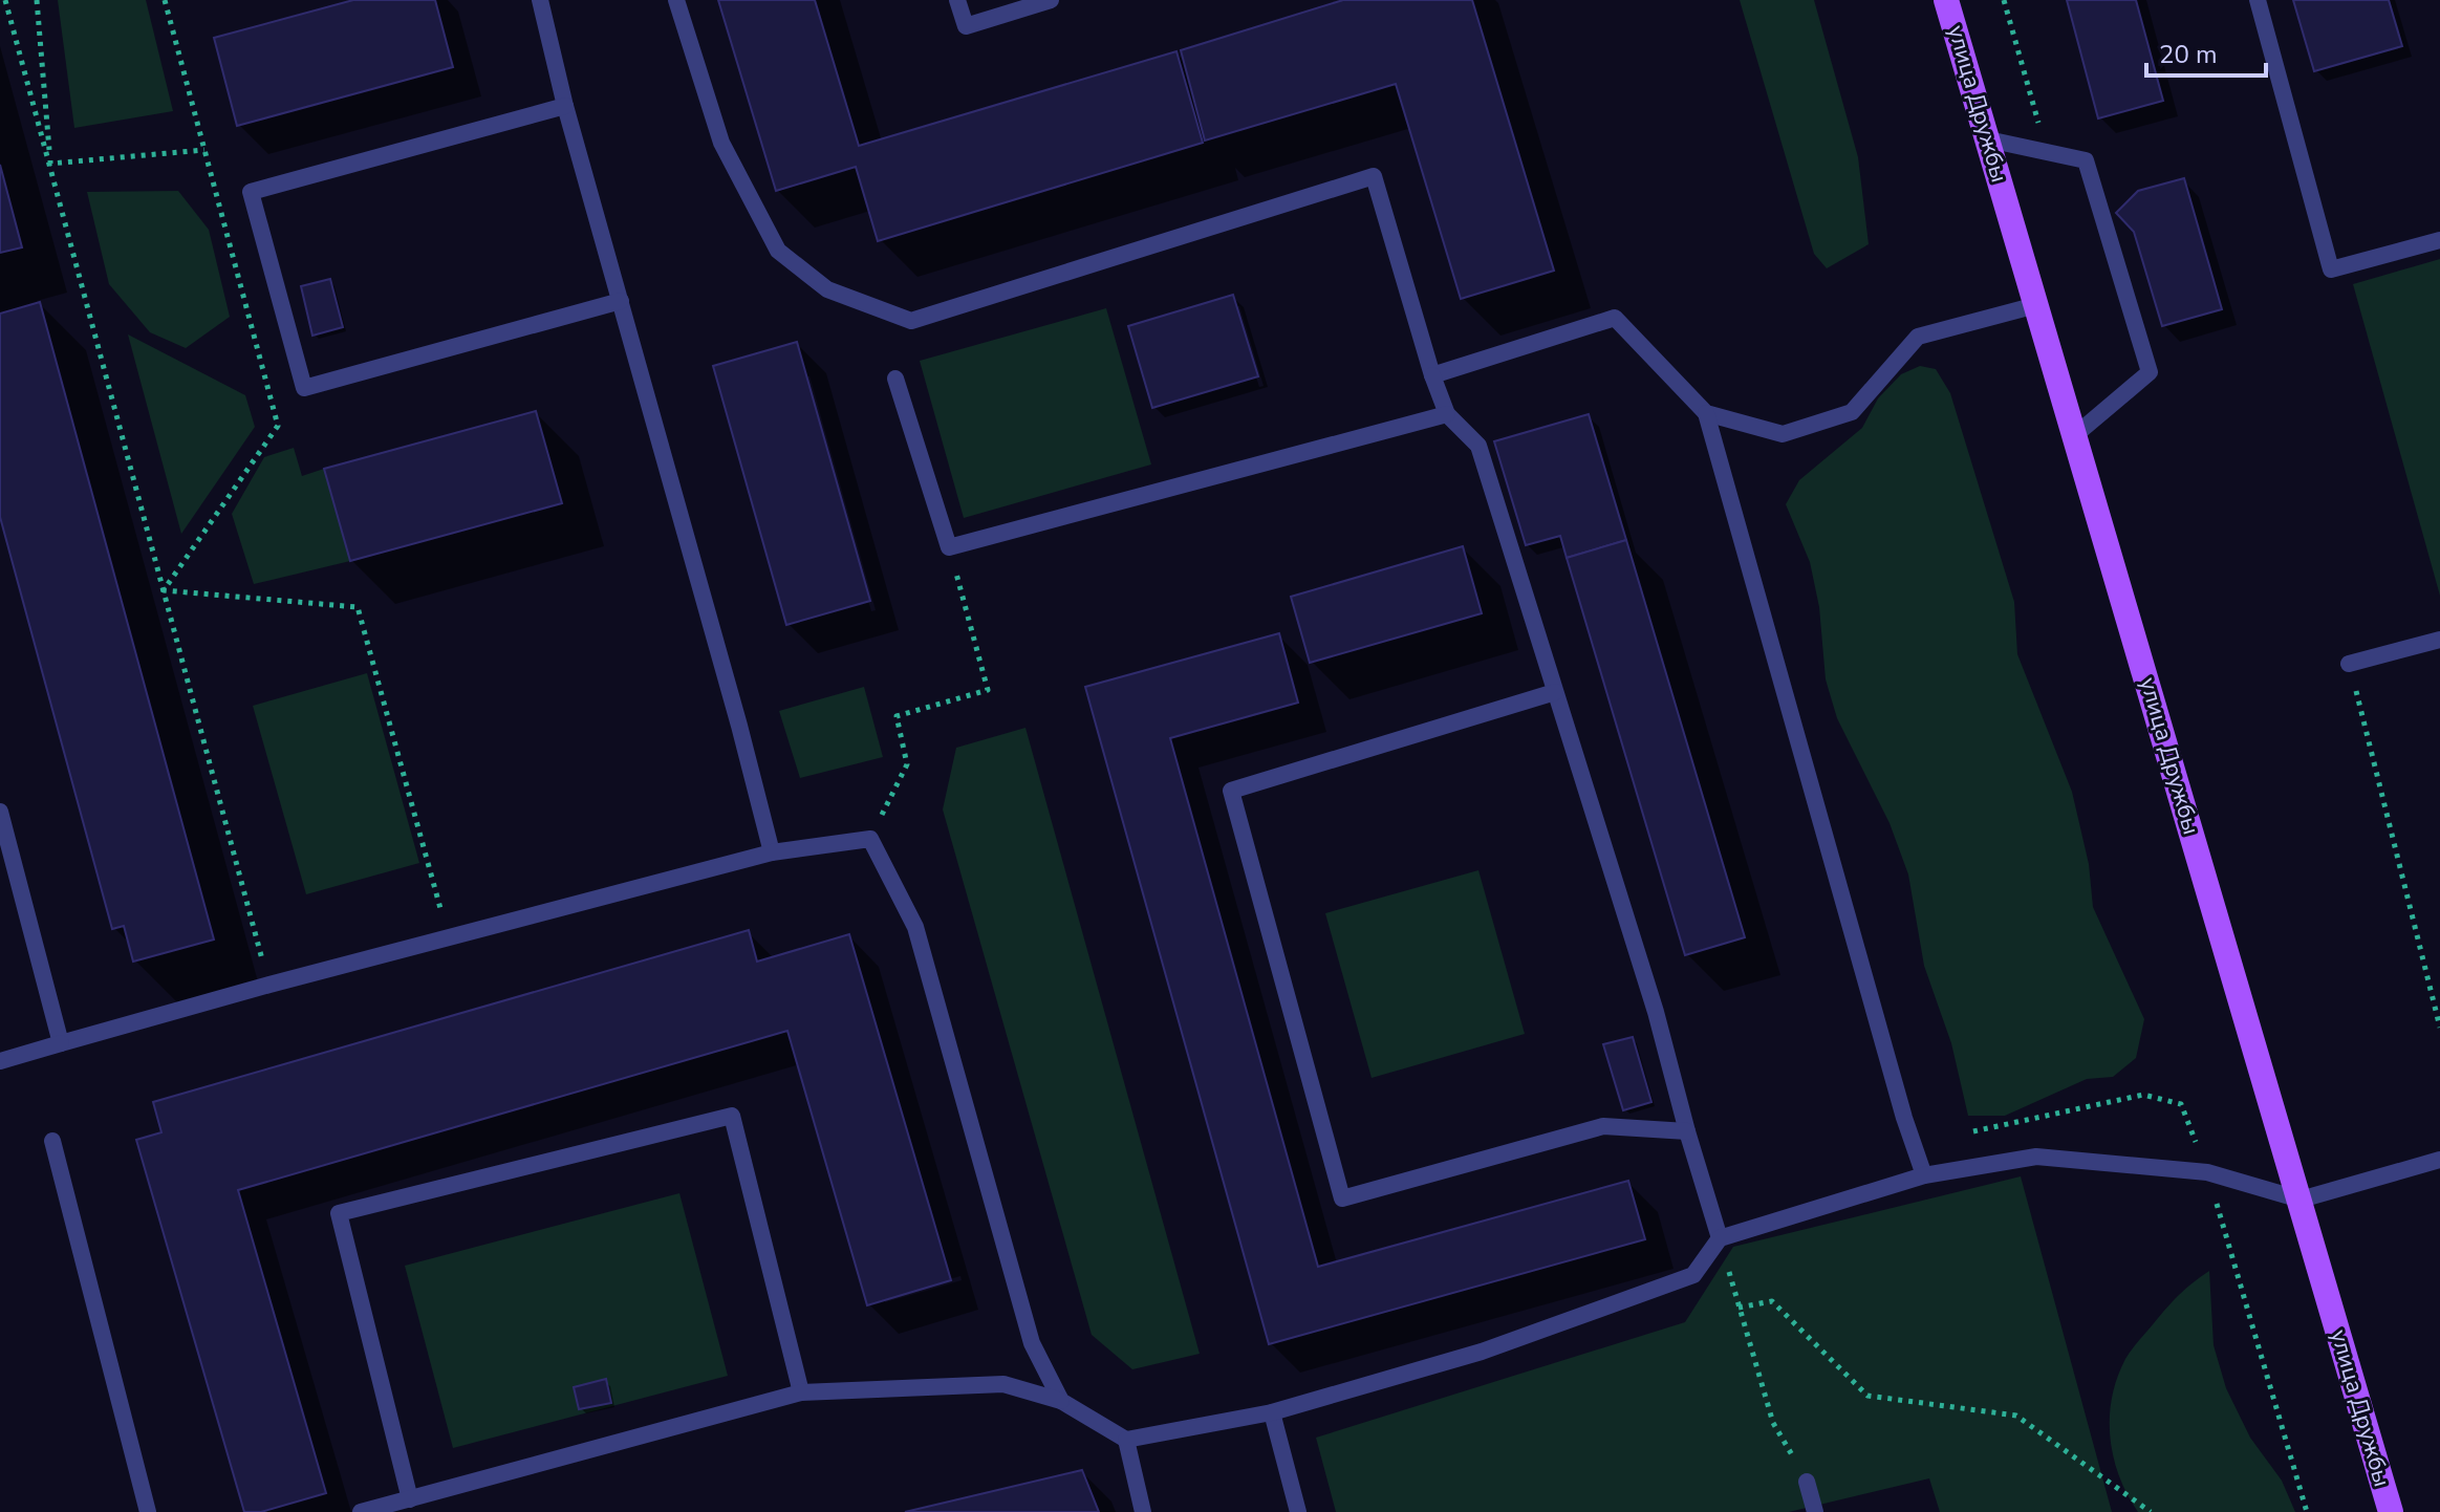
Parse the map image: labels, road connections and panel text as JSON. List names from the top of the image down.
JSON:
{
  "streets": {
    "main road": ["улица Дружбы"]
  },
  "scale_bar": "20 m"
}
